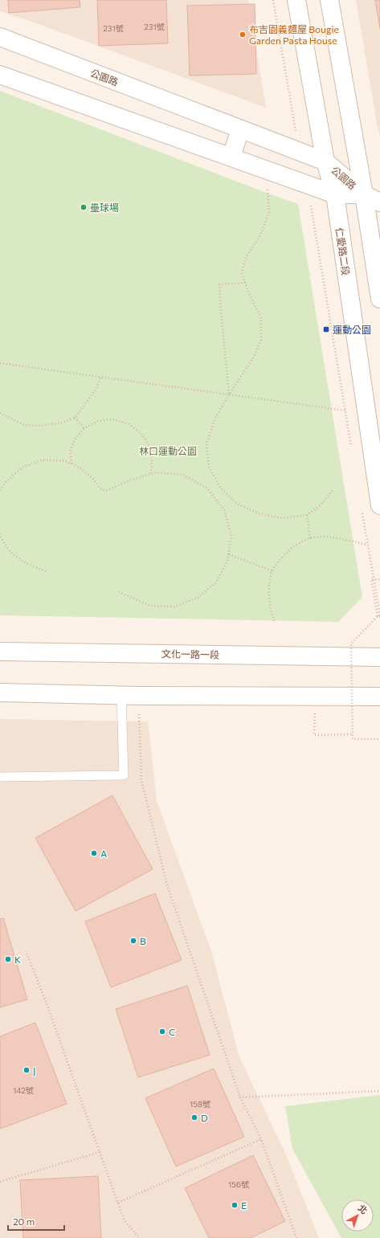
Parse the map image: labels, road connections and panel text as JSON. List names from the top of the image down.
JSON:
{
  "streets": {
    "main road": ["公園路", "仁愛路二段", "文化一路一段"]
  },
  "crossings": [
    ["公園路", "仁愛路二段"]
  ],
  "parks": ["林口運動公園"],
  "places": {
    "other": [
      "布吉園義麵屋 Bougie Garden Pasta House",
      "壘球場",
      "A",
      "B",
      "K",
      "C",
      "J",
      "D",
      "E"
    ],
    "transit": ["運動公園"]
  },
  "house_numbers": [
    "231號",
    "231號",
    "142號",
    "158號",
    "156號"
  ],
  "scale_bar": "20 m",
  "north": "top right"
}
